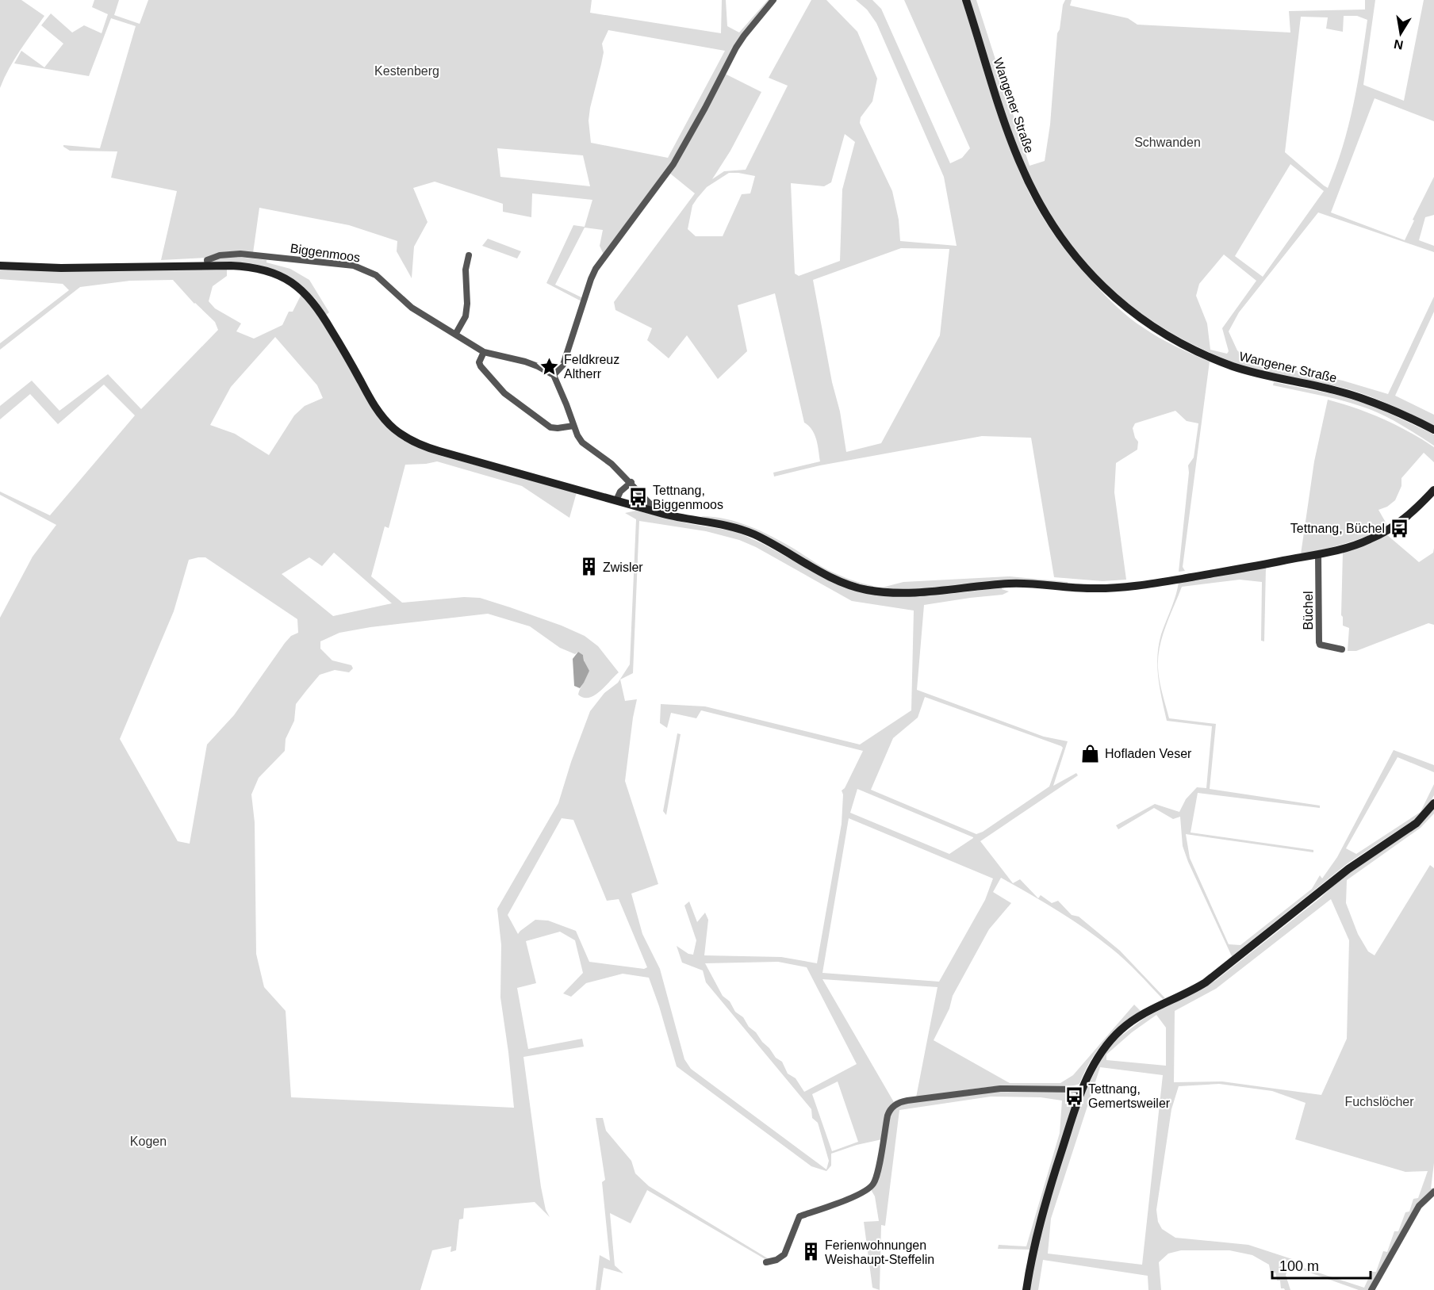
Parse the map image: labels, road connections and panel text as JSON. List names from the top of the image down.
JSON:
{
  "streets": {
    "main road": ["Wangener Straße"],
    "street": ["Biggenmoos", "Büchel"]
  },
  "parks": [
    "Kestenberg",
    "Schwanden",
    "Fuchslöcher",
    "Kogen"
  ],
  "places": {
    "place": ["Feldkreuz Altherr"],
    "bus stop": ["Tettnang, Biggenmoos", "Tettnang, Büchel", "Tettnang, Gemertsweiler"],
    "building": ["Zwisler", "Ferienwohnungen Weishaupt-Steffelin"],
    "shop": ["Hofladen Veser"]
  },
  "scale_bar": "100 m",
  "north": "bottom"
}
